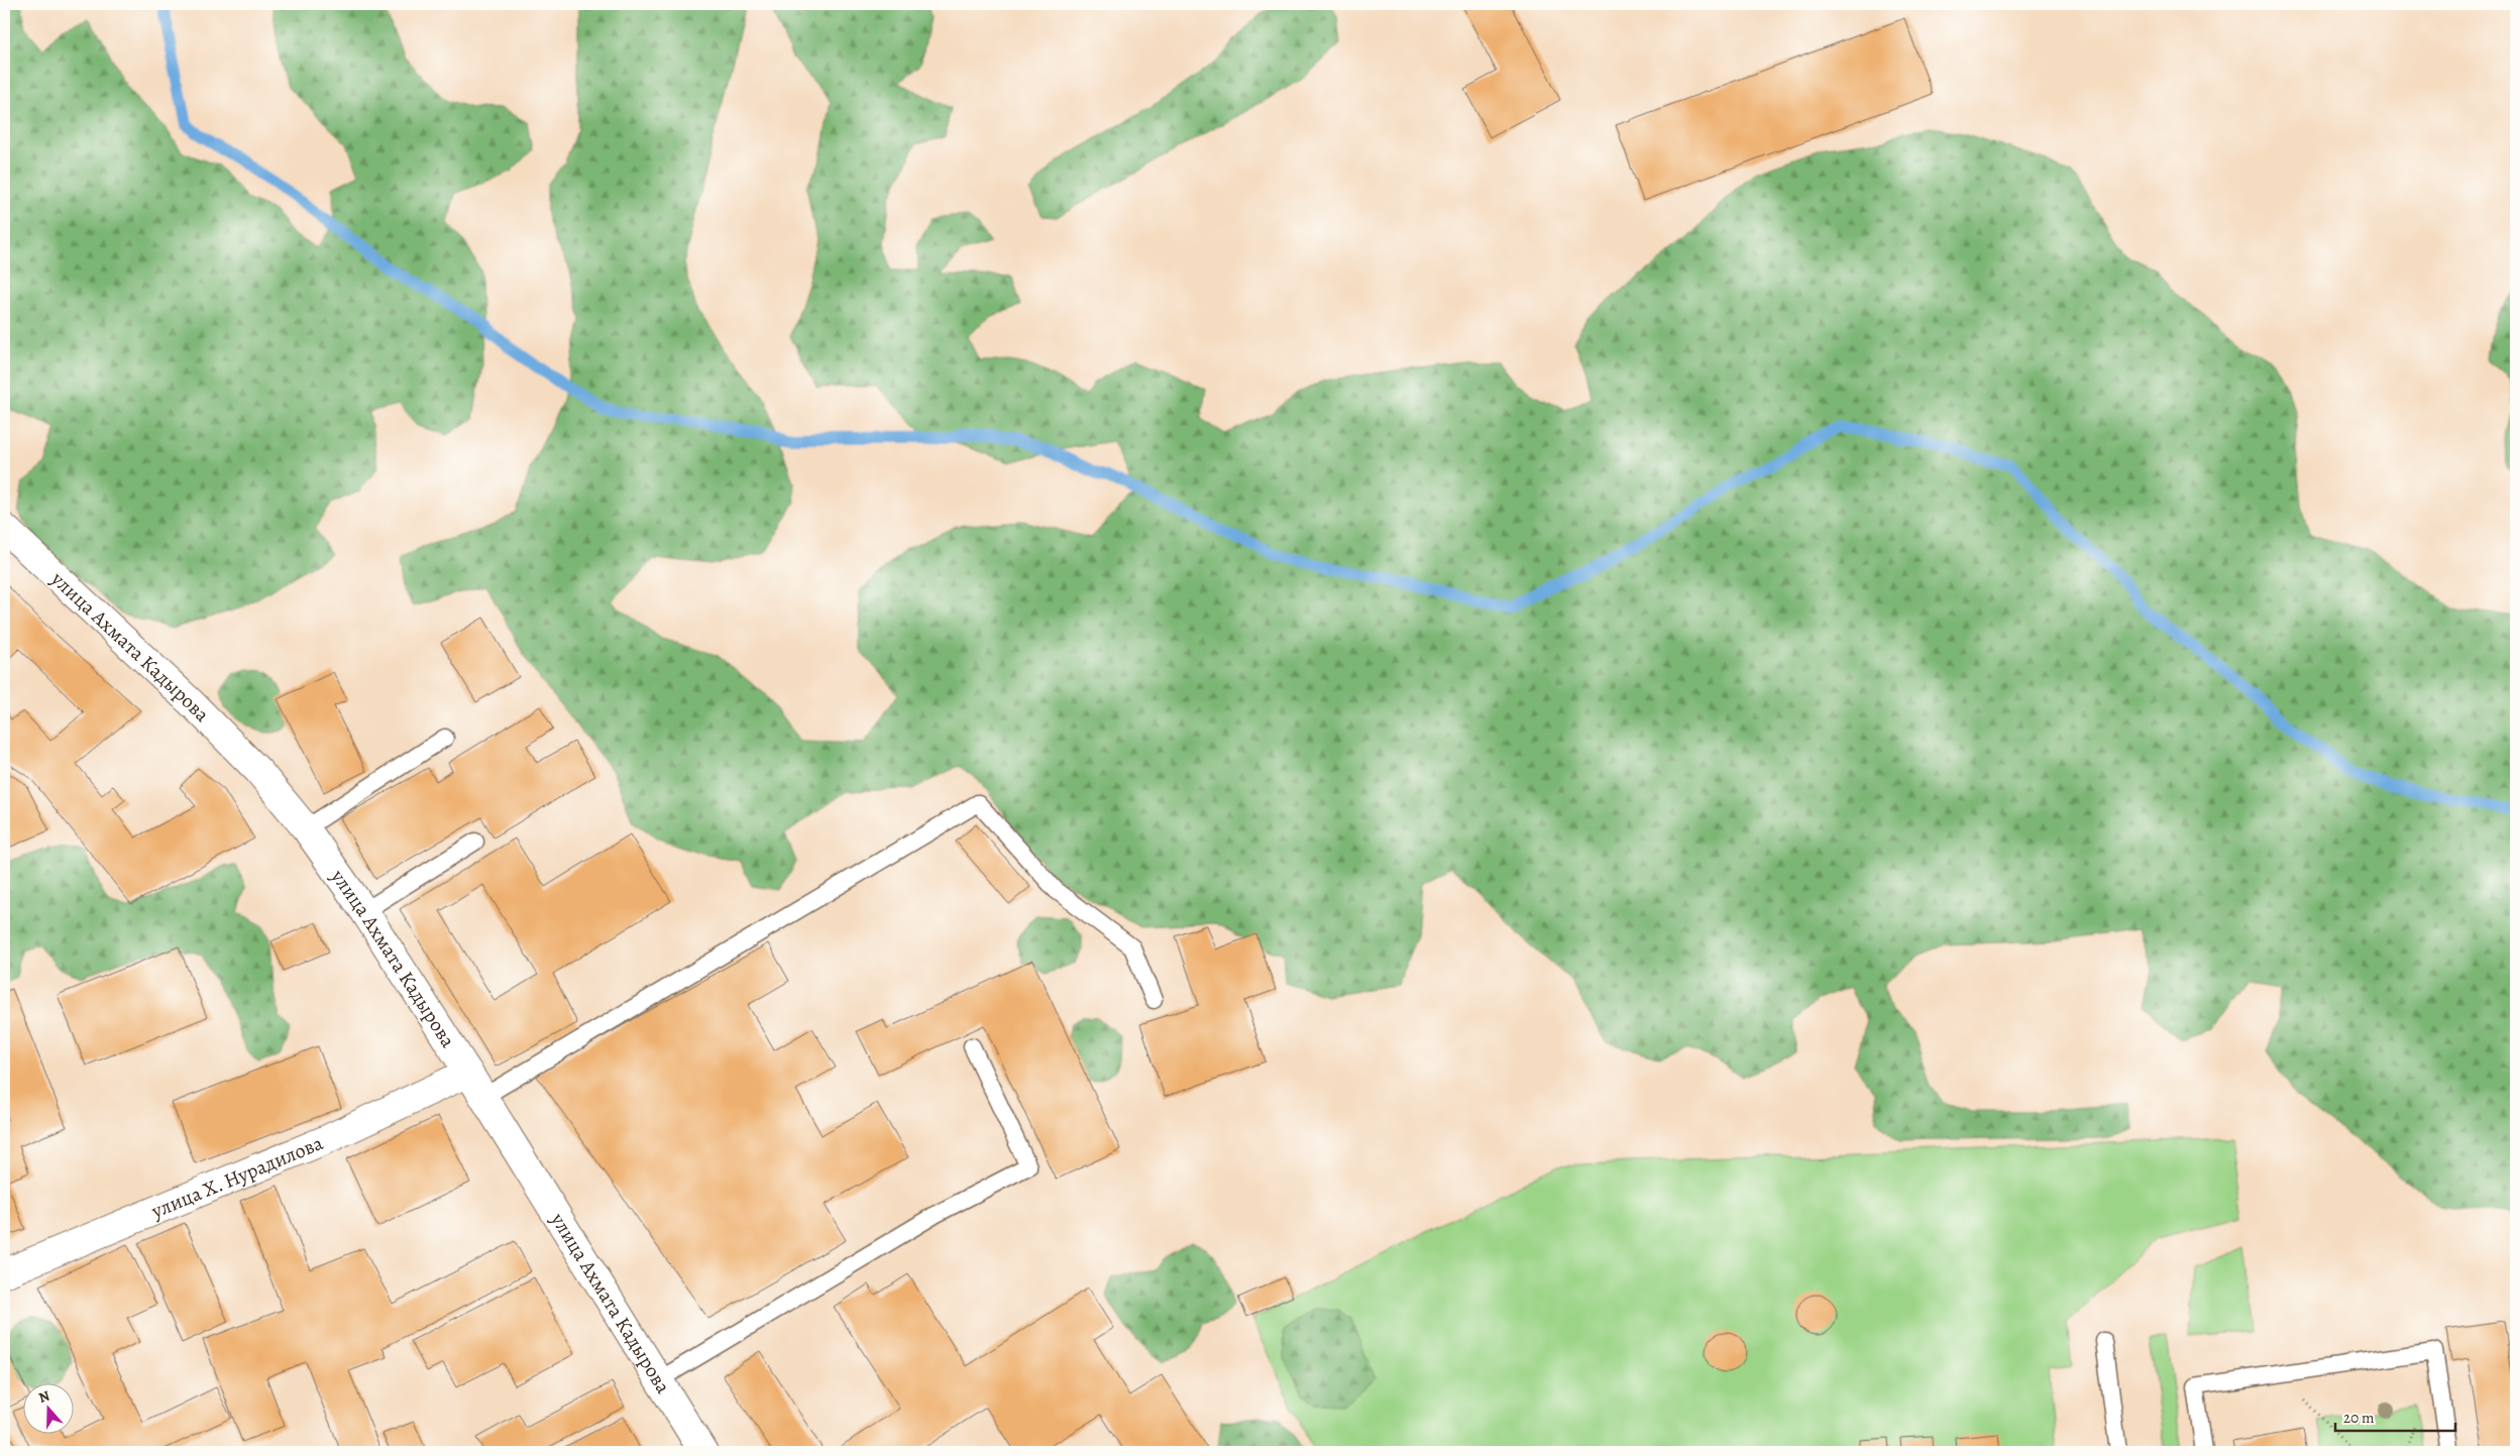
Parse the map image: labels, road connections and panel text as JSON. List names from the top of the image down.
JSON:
{
  "streets": {
    "street": ["улица Ахмата Кадырова", "улица Х. Нурадилова"]
  },
  "crossings": [
    ["улица Ахмата Кадырова", "улица Х. Нурадилова"]
  ],
  "scale_bar": "20 m",
  "north": "top"
}
